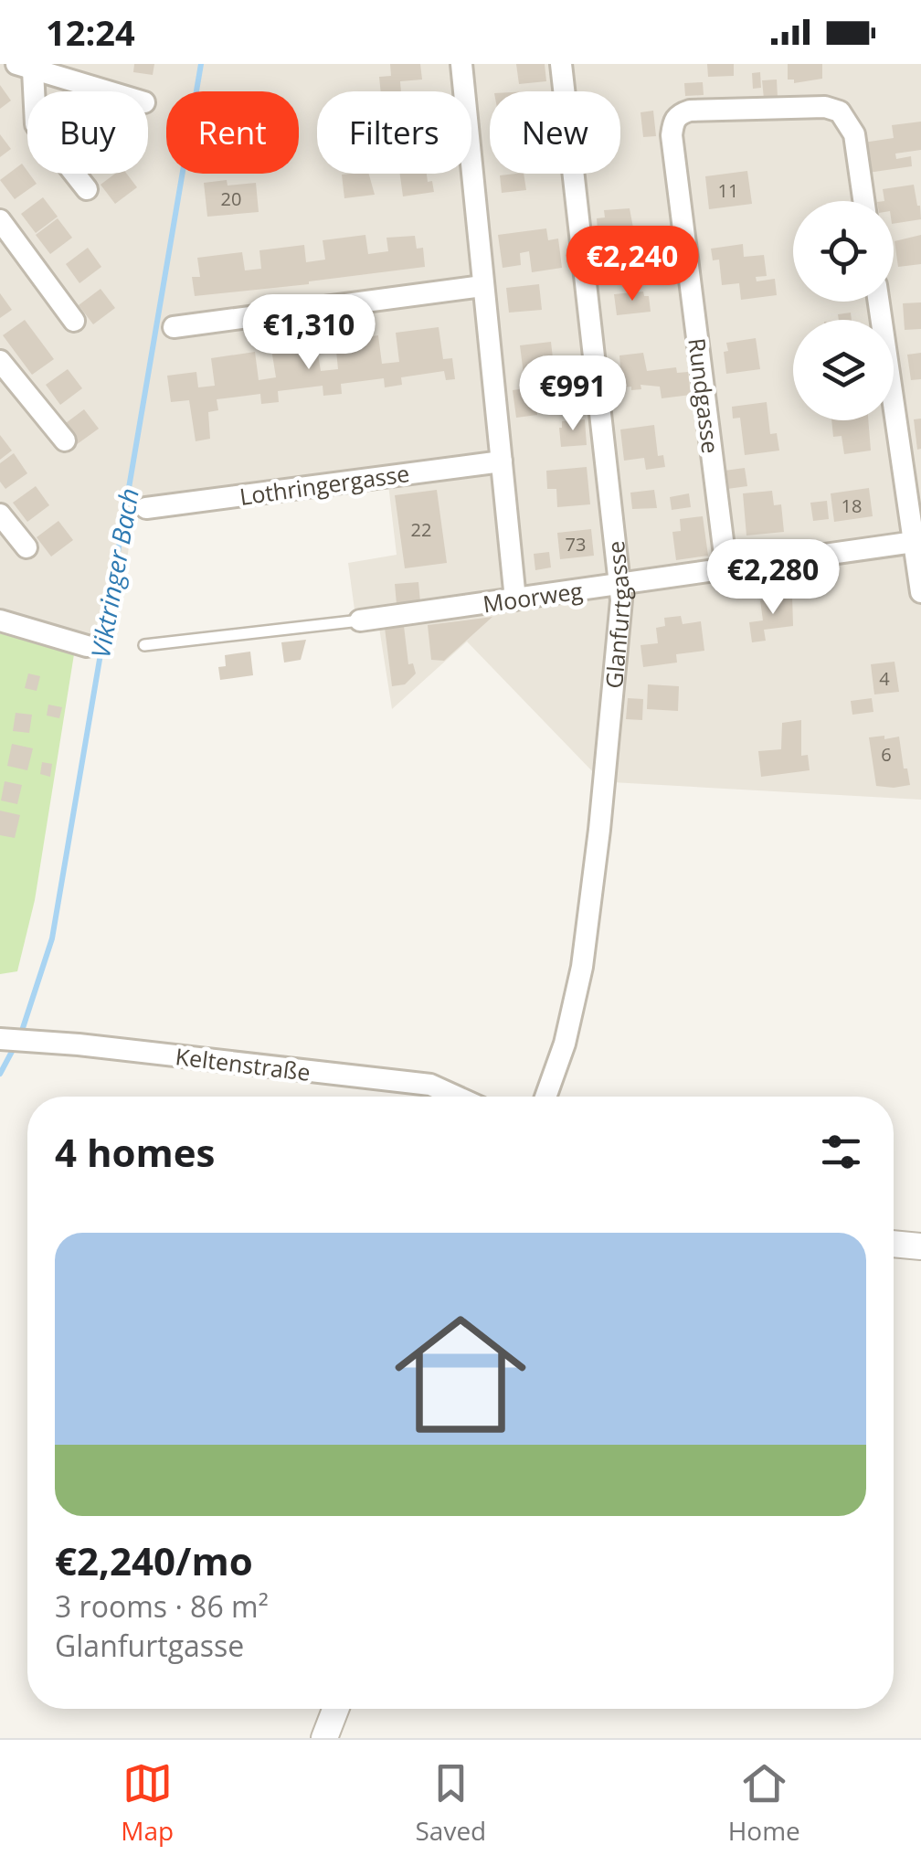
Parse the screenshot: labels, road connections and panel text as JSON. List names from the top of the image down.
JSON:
{
  "streets": {
    "street": [
      "Rundgasse",
      "Lothringergasse",
      "Moorweg",
      "Glanfurtgasse",
      "Keltenstraße"
    ]
  },
  "crossings": [
    ["Rundgasse", "Moorweg"],
    ["Moorweg", "Glanfurtgasse"]
  ],
  "water": ["Viktringer Bach"],
  "house_numbers": [
    "11",
    "20",
    "18",
    "22",
    "73",
    "4",
    "6"
  ],
  "page": {
    "status": "12:24",
    "chip": [
      "Buy",
      "Rent",
      "Filters",
      "New"
    ],
    "price": [
      "€2,240",
      "€1,310",
      "€991",
      "€2,280"
    ],
    "heading": "4 homes",
    "list": [
      {
        "name": "€2,240/mo",
        "note": "3 rooms · 86 m² · Glanfurtgasse"
      }
    ],
    "tabs": ["Map", "Saved", "Home"]
  }
}
